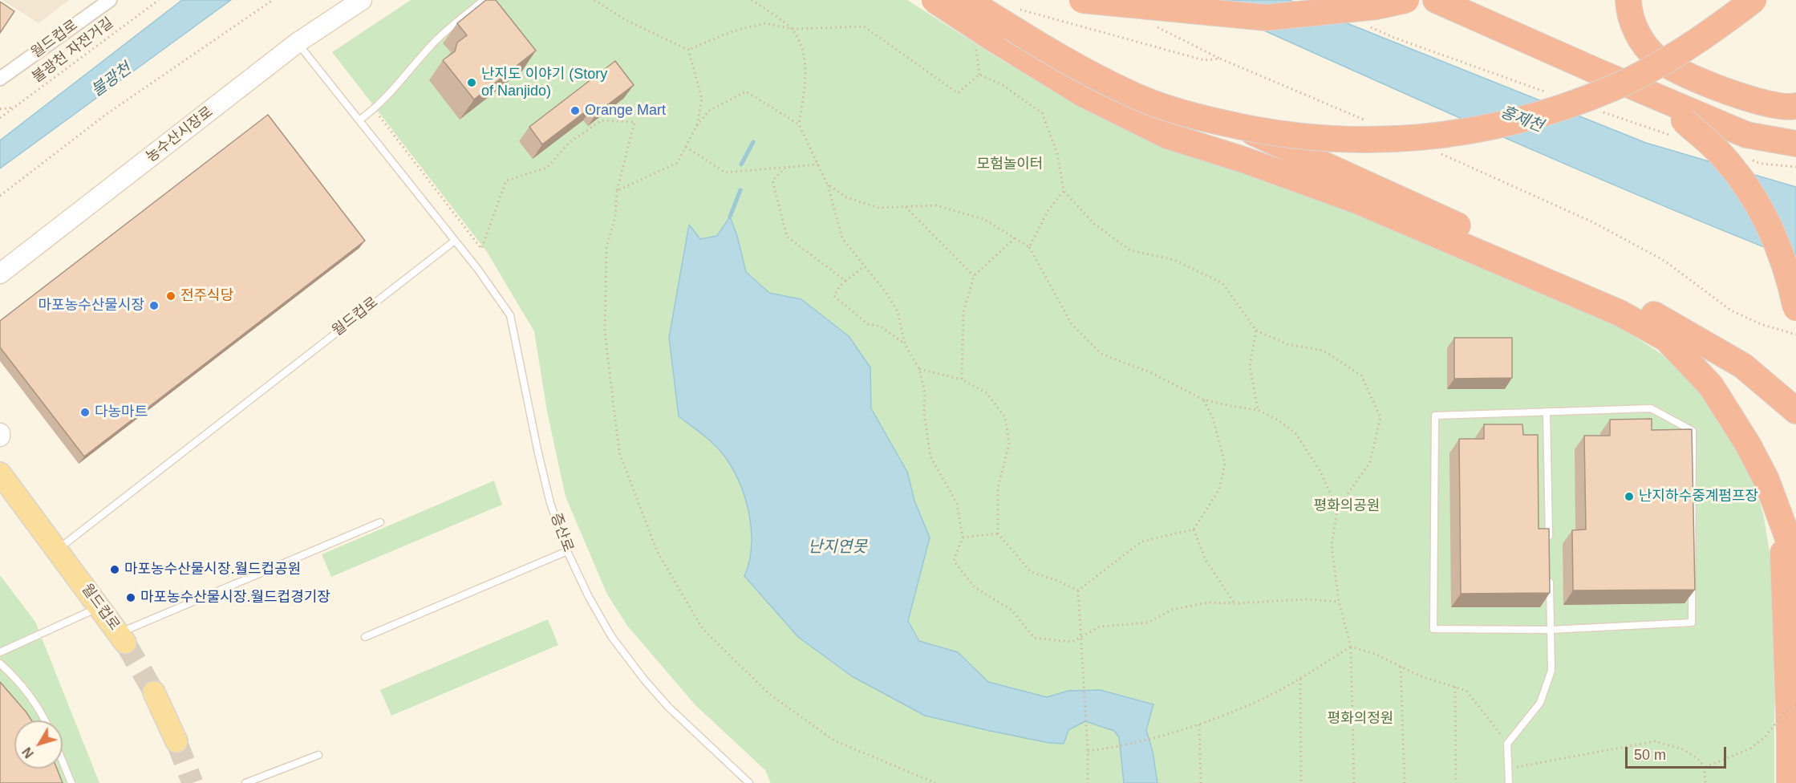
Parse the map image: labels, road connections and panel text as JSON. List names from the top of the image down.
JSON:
{
  "streets": {
    "main road": ["월드컵로", "농수산시장로"],
    "lane": ["증산로"],
    "path": ["불광천 자전거길"]
  },
  "crossings": [
    ["월드컵로", "증산로"]
  ],
  "water": ["불광천", "홍제천", "난지연못"],
  "parks": ["모험놀이터", "평화의공원", "평화의정원"],
  "places": [
    "난지도 이야기 (Story of Nanjido)",
    "Orange Mart",
    "전주식당",
    "마포농수산물시장",
    "다농마트",
    "난지하수중계펌프장",
    "마포농수산물시장.월드컵공원",
    "마포농수산물시장.월드컵경기장"
  ],
  "scale_bar": "50 m",
  "north": "bottom left"
}
